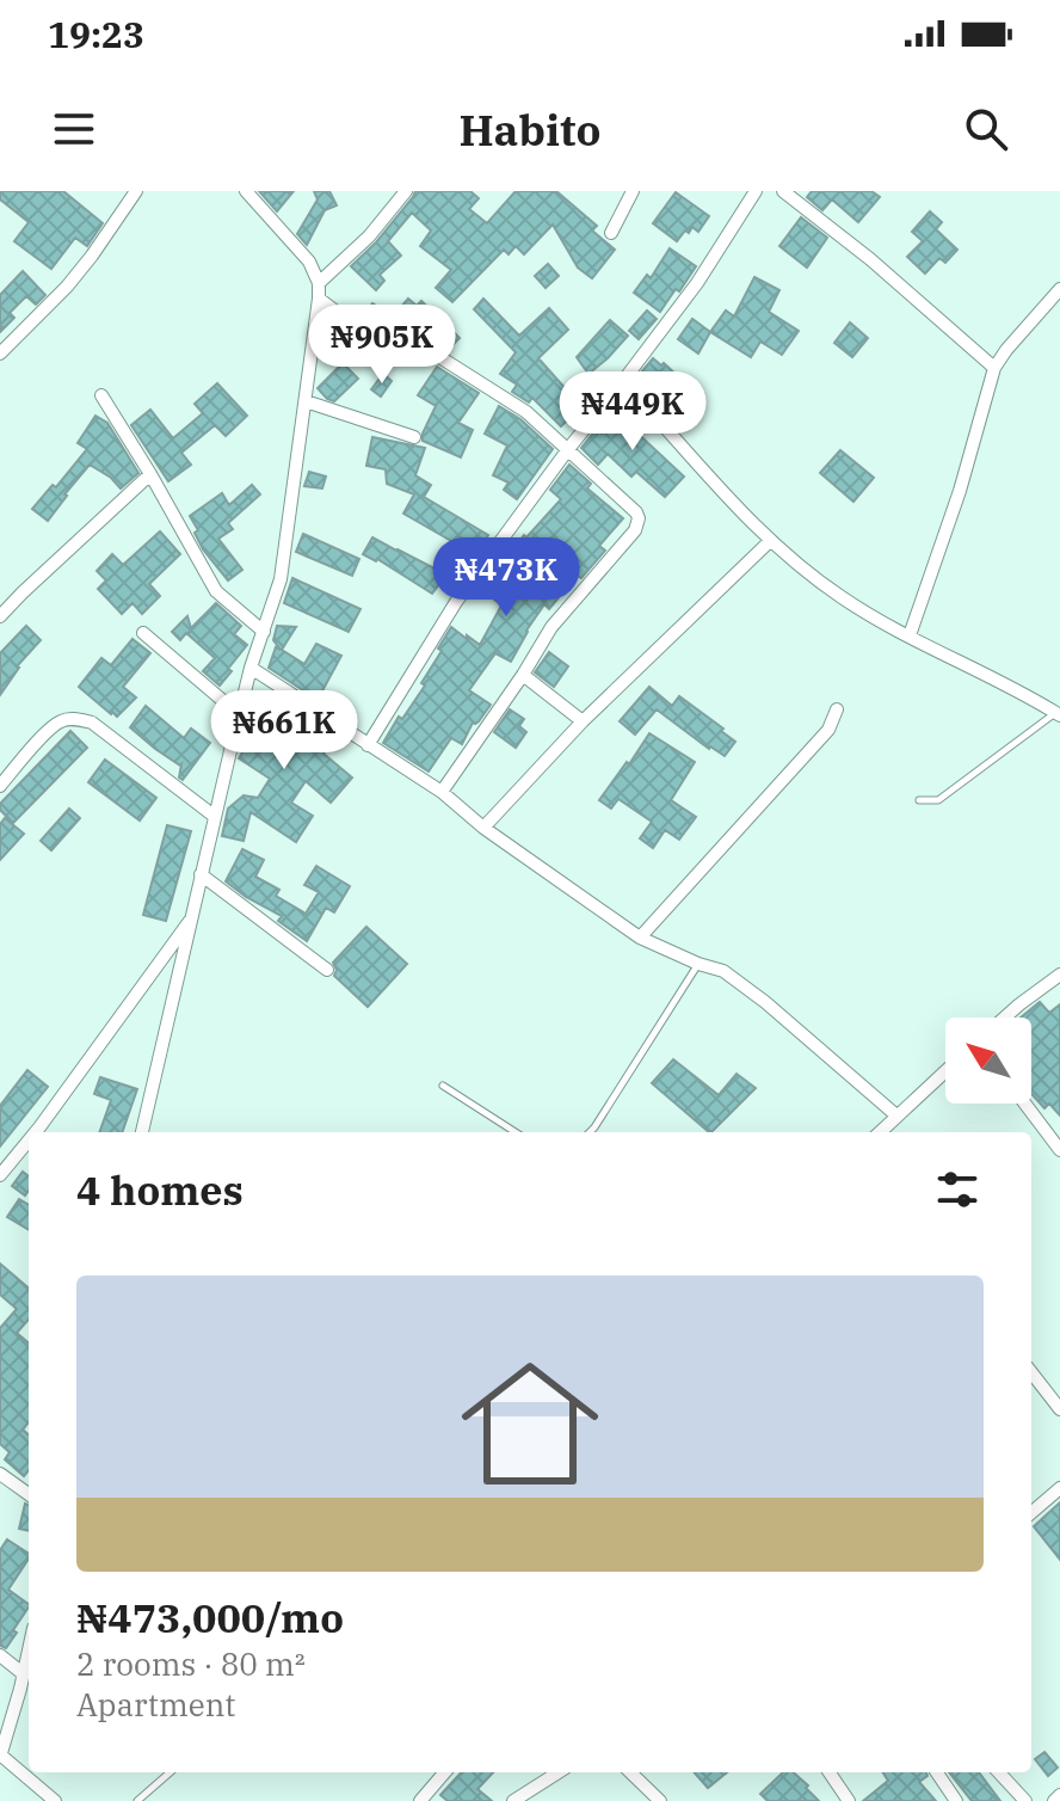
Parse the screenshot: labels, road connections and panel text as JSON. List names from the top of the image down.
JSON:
{
  "north": "top left",
  "page": {
    "status": "19:23",
    "header": "Habito",
    "price": [
      "₦905K",
      "₦449K",
      "₦473K",
      "₦661K"
    ],
    "heading": "4 homes",
    "list": [
      {
        "name": "₦473,000/mo",
        "note": "2 rooms · 80 m² · Apartment"
      }
    ]
  }
}
